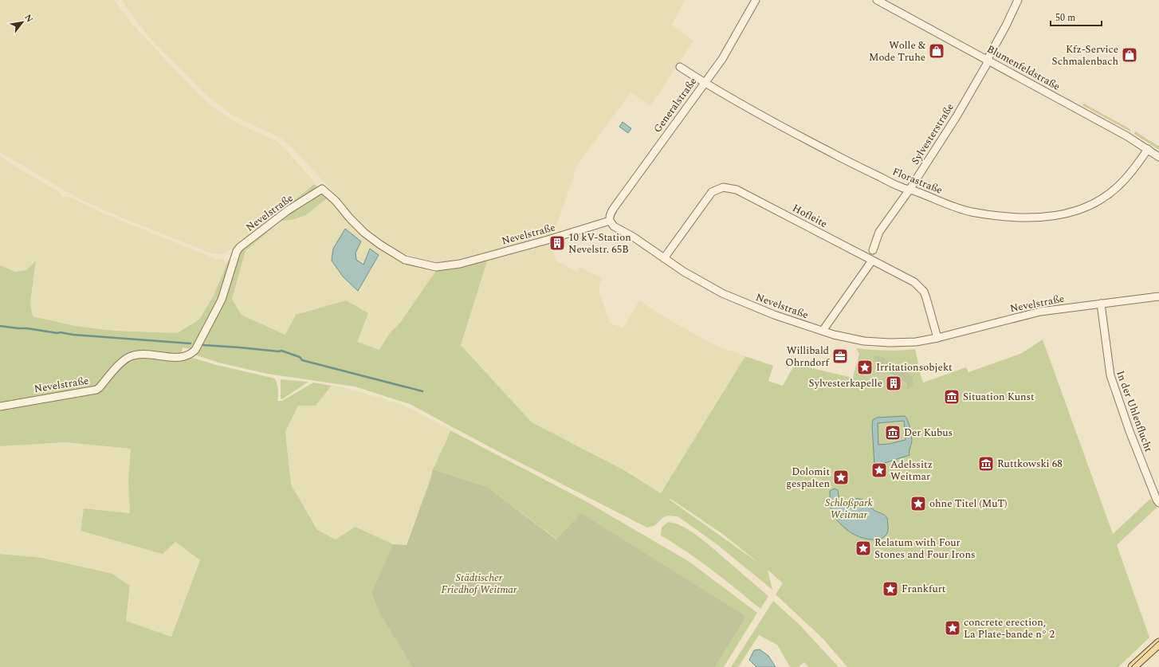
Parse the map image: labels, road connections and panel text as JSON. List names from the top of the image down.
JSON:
{
  "streets": {
    "street": [
      "Blumenfeldstraße",
      "Generalstraße",
      "Sylvesterstraße",
      "Florastraße",
      "Nevelstraße",
      "Hofleite",
      "In der Uhlenflucht"
    ]
  },
  "crossings": [
    ["Blumenfeldstraße", "Sylvesterstraße"],
    ["Blumenfeldstraße", "Florastraße"],
    ["Generalstraße", "Florastraße"],
    ["Generalstraße", "Nevelstraße"],
    ["Sylvesterstraße", "Florastraße"],
    ["Nevelstraße", "Hofleite"],
    ["Nevelstraße", "In der Uhlenflucht"]
  ],
  "parks": ["Schloßpark Weitmar", "Städtischer Friedhof Weitmar"],
  "places": {
    "shop": ["Wolle & Mode Truhe", "Kfz-Service Schmalenbach"],
    "building": ["10 kV-Station Nevelstr. 65B", "Sylvesterkapelle"],
    "office": ["Willibald Ohrndorf"],
    "place": [
      "Irritationsobjekt",
      "Adelssitz Weitmar",
      "Dolomit gespalten",
      "ohne Titel (MuT)",
      "Relatum with Four Stones and Four Irons",
      "Frankfurt",
      "concrete erection, La Plate-bande n° 2"
    ],
    "museum": ["Situation Kunst", "Der Kubus", "Ruttkowski 68"]
  },
  "scale_bar": "50 m",
  "north": "top right"
}
